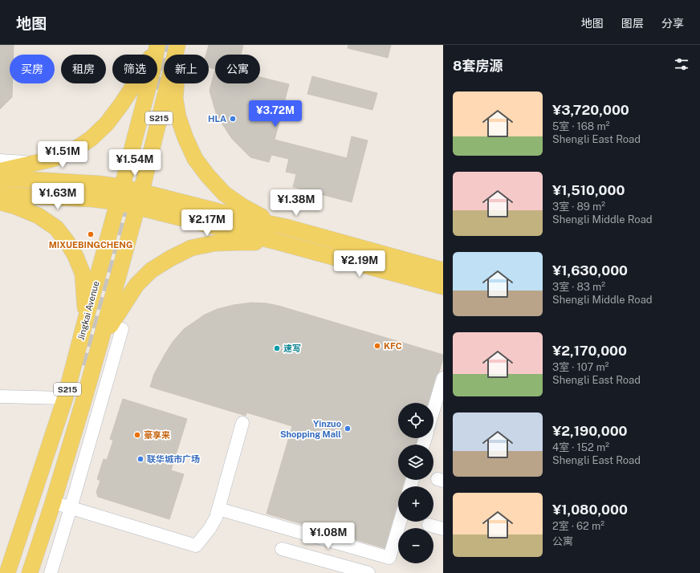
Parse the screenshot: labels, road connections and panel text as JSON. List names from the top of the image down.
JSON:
{
  "streets": {
    "main road": ["S215", "Jingkai Avenue"]
  },
  "places": [
    "HLA",
    "MIXUEBINGCHENG",
    "KFC",
    "速写",
    "Yinzuo Shopping Mall",
    "豪享来",
    "联华城市广场"
  ],
  "page": {
    "header": "地图",
    "nav": ["地图", "图层", "分享"],
    "heading": "8套房源",
    "chip": [
      "买房",
      "租房",
      "筛选",
      "新上",
      "公寓"
    ],
    "list": [
      {
        "name": "¥3,720,000",
        "note": "5室 · 168 m² · Shengli East Road"
      },
      {
        "name": "¥1,510,000",
        "note": "3室 · 89 m² · Shengli Middle Road"
      },
      {
        "name": "¥1,630,000",
        "note": "3室 · 83 m² · Shengli Middle Road"
      },
      {
        "name": "¥2,170,000",
        "note": "3室 · 107 m² · Shengli East Road"
      },
      {
        "name": "¥2,190,000",
        "note": "4室 · 152 m² · Shengli East Road"
      },
      {
        "name": "¥1,080,000",
        "note": "2室 · 62 m² · 公寓"
      }
    ],
    "price": [
      "¥3.72M",
      "¥1.51M",
      "¥1.54M",
      "¥1.63M",
      "¥1.38M",
      "¥2.17M",
      "¥2.19M",
      "¥1.08M"
    ],
    "map_buttons": ["+", "−"]
  }
}
